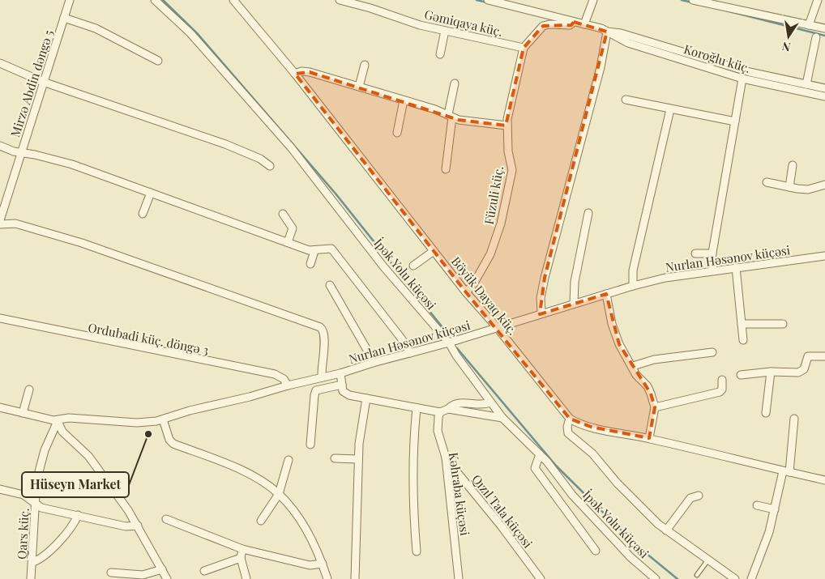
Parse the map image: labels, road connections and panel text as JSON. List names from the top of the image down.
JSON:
{
  "streets": {
    "street": [
      "Gəmiqaya küç.",
      "Koroğlu küç.",
      "Mirzə Abdin dəngə 5",
      "Füzuli küç.",
      "Nurlan Həsənov küçəsi",
      "İpək Yolu küçəsi",
      "Böyük Dayaq küç.",
      "Ordubadi küç. döngə 3",
      "Kəhraba küçəsi",
      "Qızıl Tala küçəsi",
      "Qars küç."
    ]
  },
  "crossings": [
    ["Gəmiqaya küç.", "Füzuli küç."],
    ["Füzuli küç.", "Böyük Dayaq küç."],
    ["Nurlan Həsənov küçəsi", "İpək Yolu küçəsi"],
    ["Nurlan Həsənov küçəsi", "Böyük Dayaq küç."],
    ["Nurlan Həsənov küçəsi", "Ordubadi küç. döngə 3"],
    ["Nurlan Həsənov küçəsi", "Qars küç."],
    ["Kəhraba küçəsi", "Qızıl Tala küçəsi"]
  ],
  "places": ["Hüseyn Market"],
  "north": "bottom"
}
